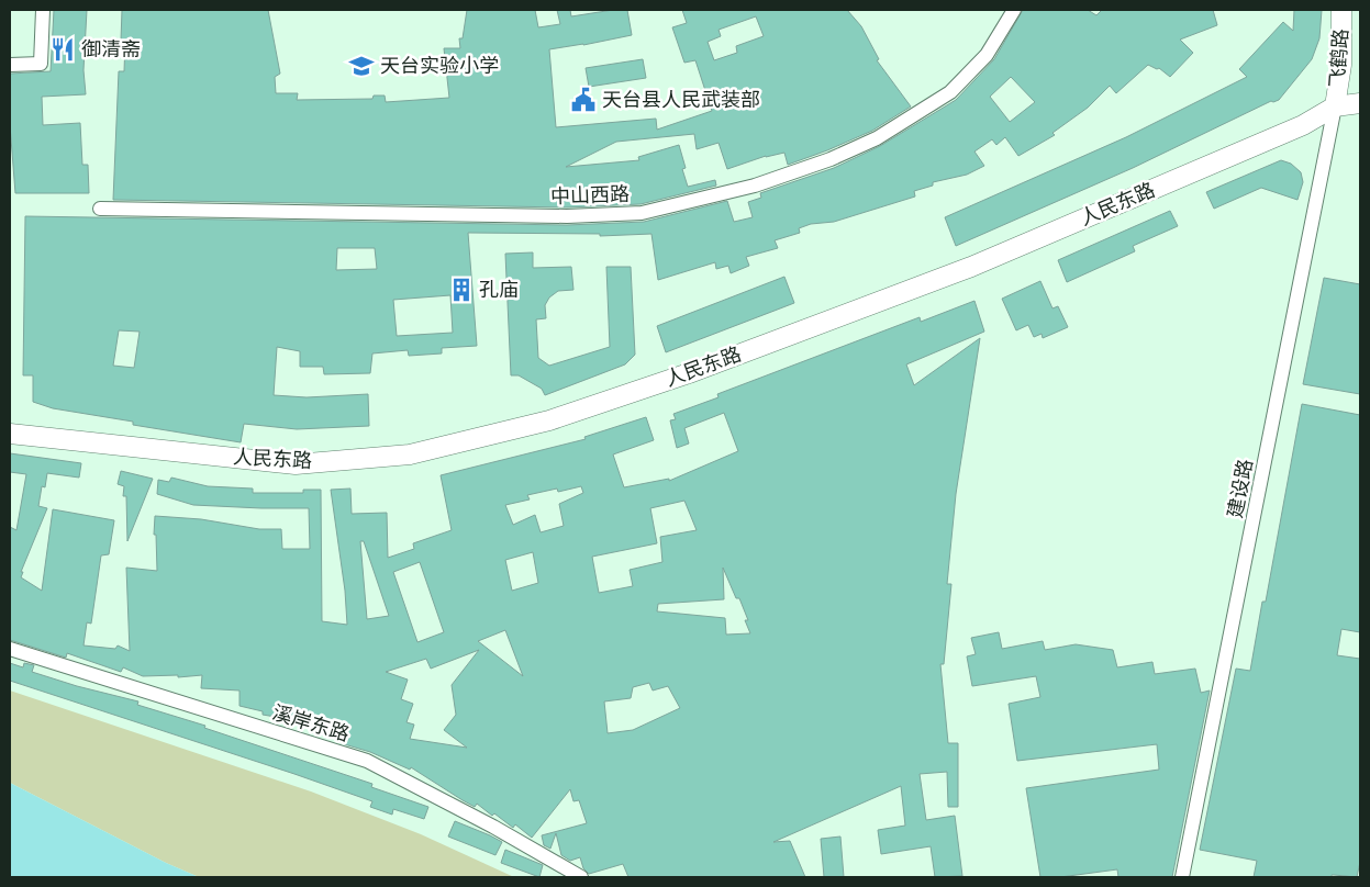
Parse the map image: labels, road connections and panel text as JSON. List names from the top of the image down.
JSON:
{
  "streets": {
    "main road": ["飞鹤路", "人民东路"],
    "street": ["中山西路", "建设路", "溪岸东路"]
  },
  "crossings": [
    ["飞鹤路", "人民东路"],
    ["飞鹤路", "建设路"],
    ["人民东路", "建设路"]
  ],
  "places": {
    "restaurant": ["御清斋"],
    "school or university": ["天台实验小学"],
    "public building": ["天台县人民武装部"],
    "building": ["孔庙"]
  }
}
